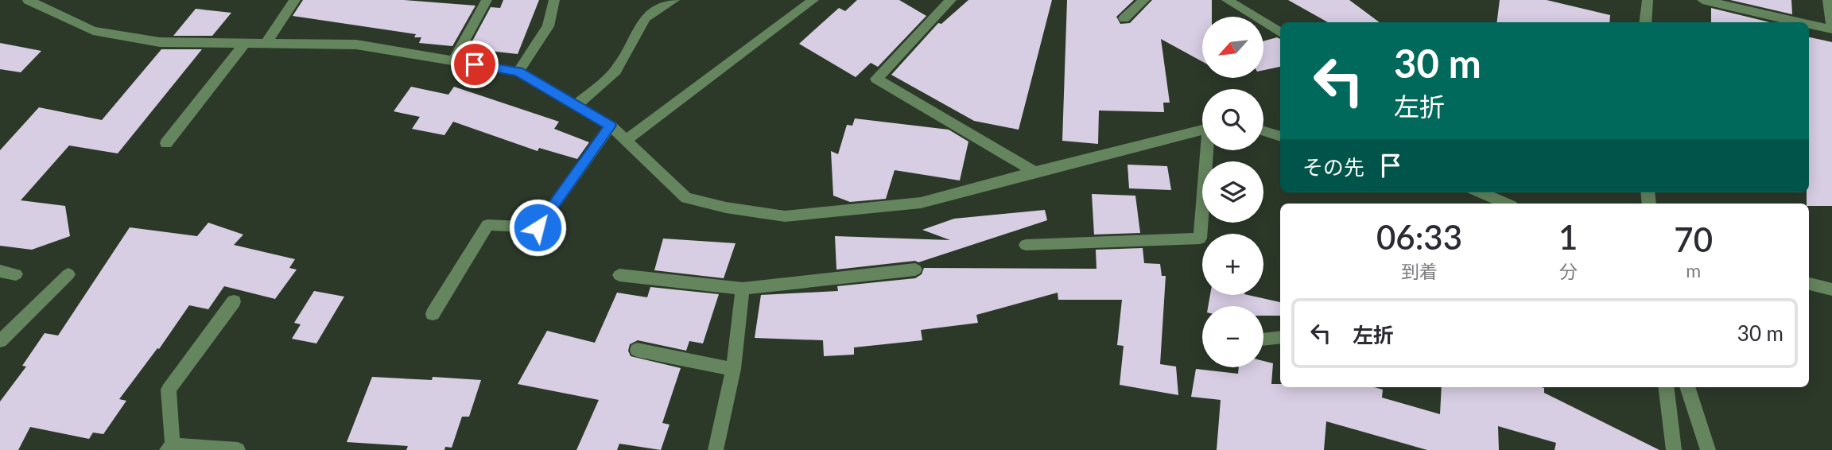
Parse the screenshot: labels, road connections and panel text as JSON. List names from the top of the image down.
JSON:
{
  "north": "bottom left",
  "page": {
    "map_buttons": ["+", "−"],
    "turn": ["30 m", "左折"],
    "then": "その先",
    "eta": [
      "06:33",
      "到着",
      "1",
      "分",
      "70",
      "m"
    ],
    "list": [
      {
        "name": "左折",
        "value": "30 m"
      }
    ]
  }
}
